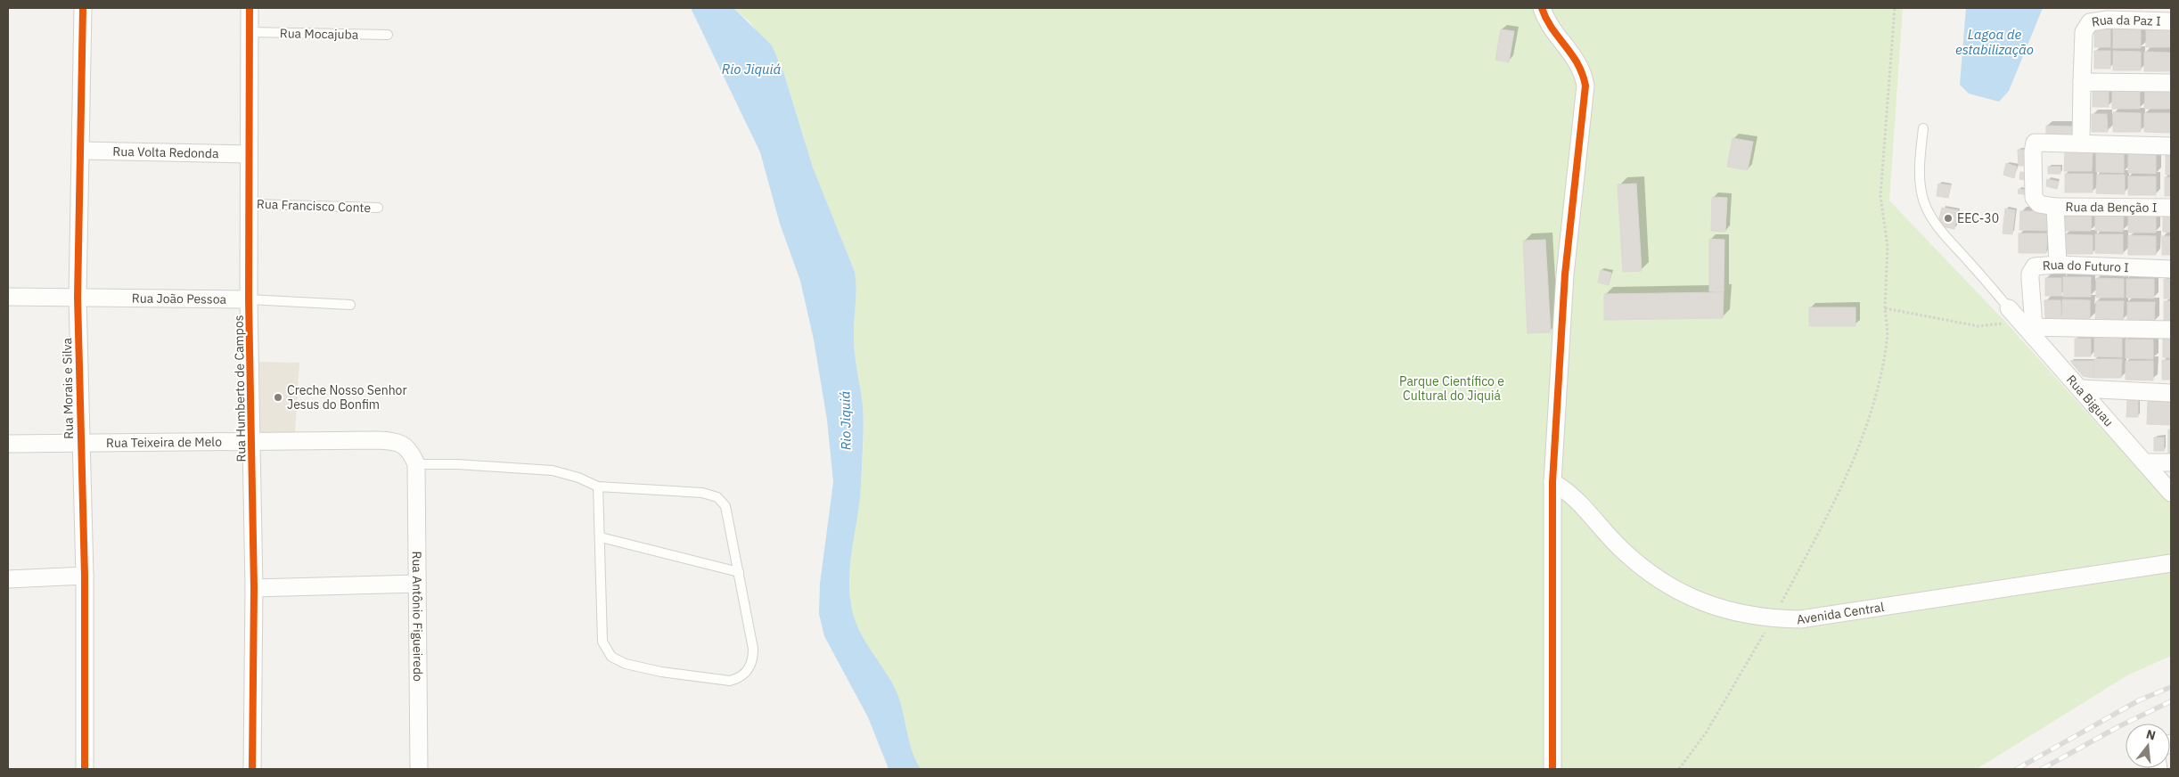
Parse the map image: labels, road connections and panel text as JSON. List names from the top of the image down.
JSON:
{
  "streets": {
    "street": [
      "Rua da Paz I",
      "Rua Volta Redonda",
      "Rua da Benção I",
      "Rua do Futuro I",
      "Rua João Pessoa",
      "Rua Morais e Silva",
      "Rua Humberto de Campos",
      "Rua Biguau",
      "Rua Teixeira de Melo",
      "Avenida Central",
      "Rua Antônio Figueiredo"
    ],
    "lane": ["Rua Mocajuba", "Rua Francisco Conte"]
  },
  "crossings": [
    ["Rua Mocajuba", "Rua Humberto de Campos"],
    ["Rua Volta Redonda", "Rua Morais e Silva"],
    ["Rua Volta Redonda", "Rua Humberto de Campos"],
    ["Rua Francisco Conte", "Rua Humberto de Campos"],
    ["Rua da Benção I", "Rua do Futuro I"],
    ["Rua do Futuro I", "Rua Biguau"],
    ["Rua João Pessoa", "Rua Morais e Silva"],
    ["Rua João Pessoa", "Rua Humberto de Campos"],
    ["Rua Morais e Silva", "Rua Teixeira de Melo"],
    ["Rua Humberto de Campos", "Rua Teixeira de Melo"],
    ["Rua Teixeira de Melo", "Rua Antônio Figueiredo"]
  ],
  "water": ["Lagoa de estabilização", "Rio Jiquiá"],
  "parks": ["Parque Científico e Cultural do Jiquiá"],
  "places": ["EEC-30", "Creche Nosso Senhor Jesus do Bonfim"],
  "north": "top"
}
